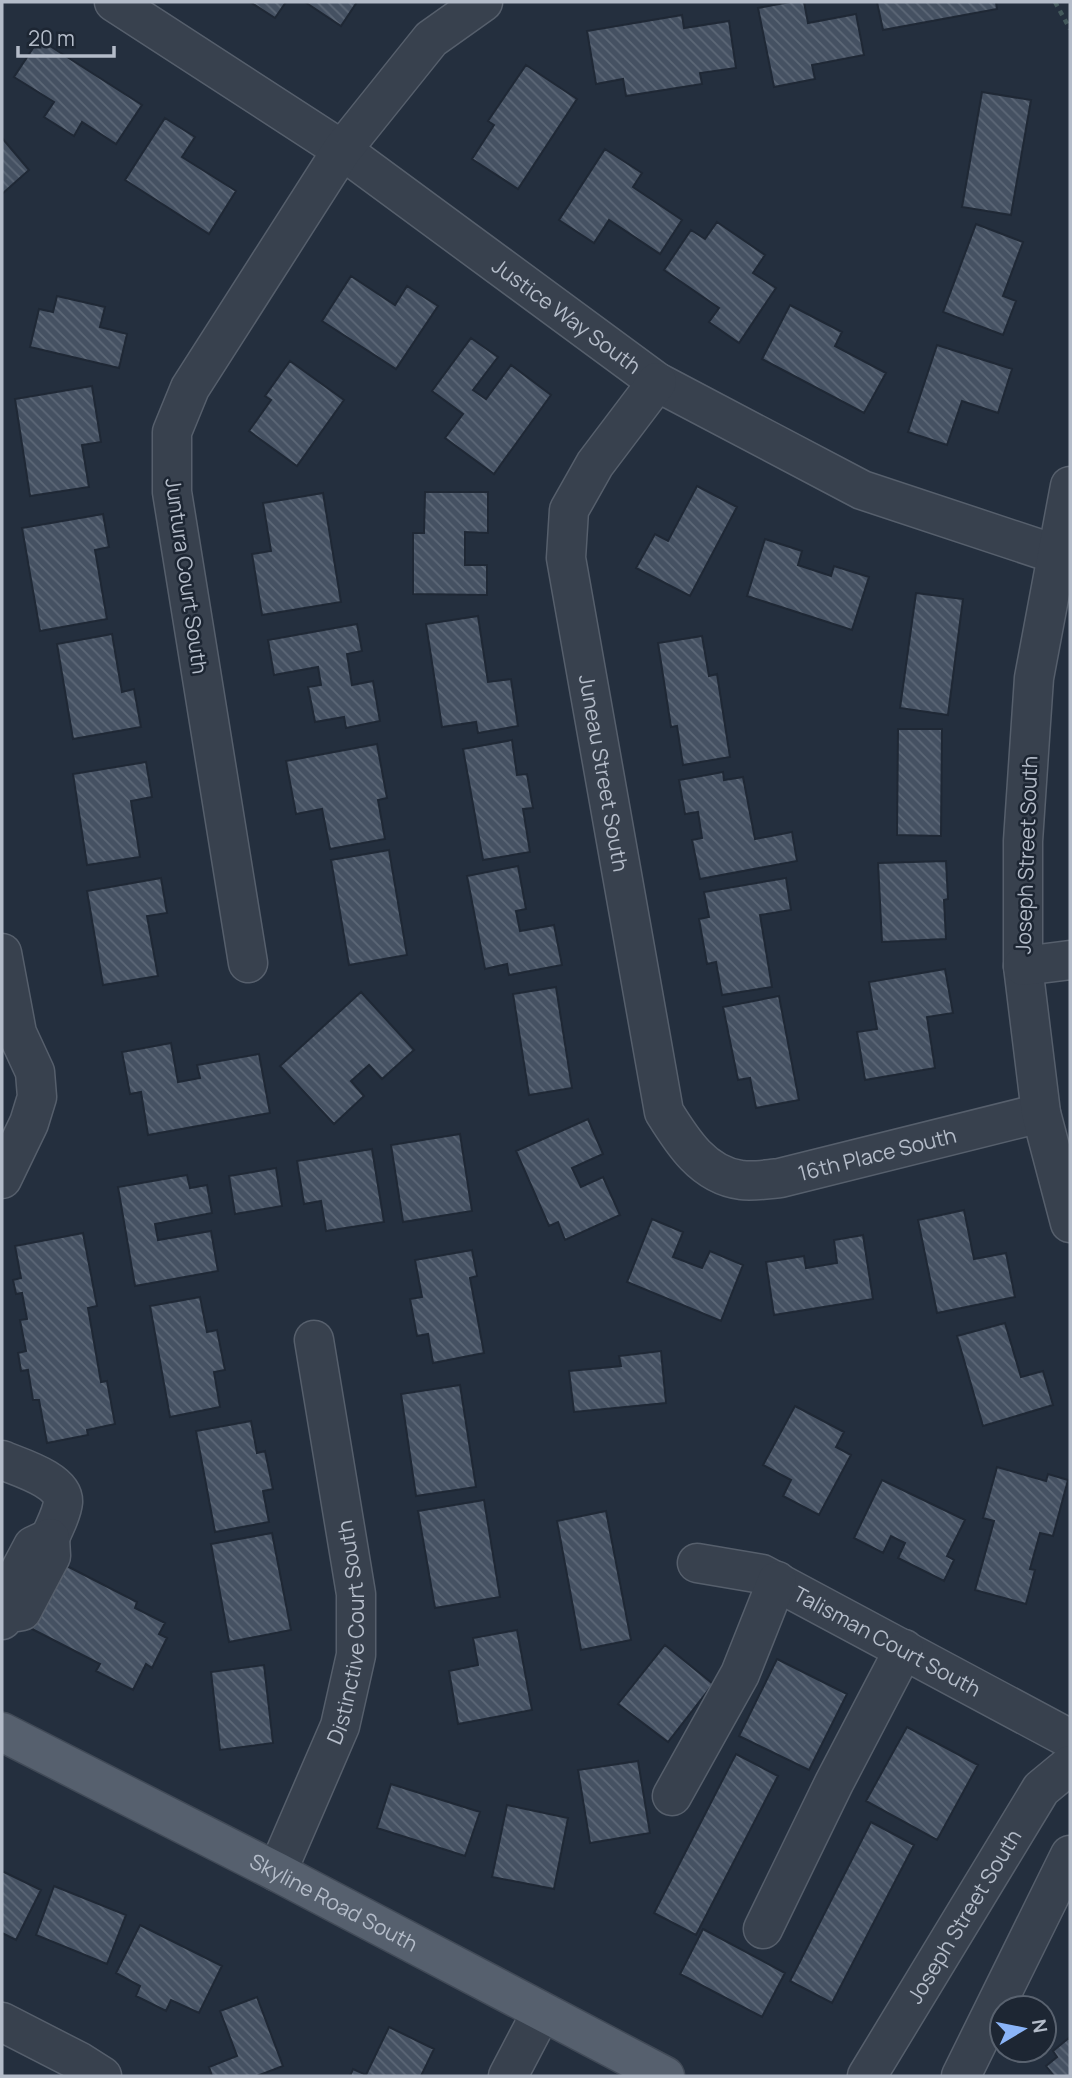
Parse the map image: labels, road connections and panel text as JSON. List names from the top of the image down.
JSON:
{
  "streets": {
    "main road": ["Skyline Road South"],
    "street": [
      "Justice Way South",
      "Juntura Court South",
      "Juneau Street South",
      "Joseph Street South",
      "16th Place South",
      "Distinctive Court South",
      "Talisman Court South"
    ]
  },
  "crossings": [
    ["Justice Way South", "Juntura Court South"],
    ["Justice Way South", "Juneau Street South"],
    ["Justice Way South", "Joseph Street South"],
    ["Juneau Street South", "16th Place South"],
    ["Joseph Street South", "16th Place South"],
    ["Distinctive Court South", "Skyline Road South"]
  ],
  "scale_bar": "20 m",
  "north": "right"
}
